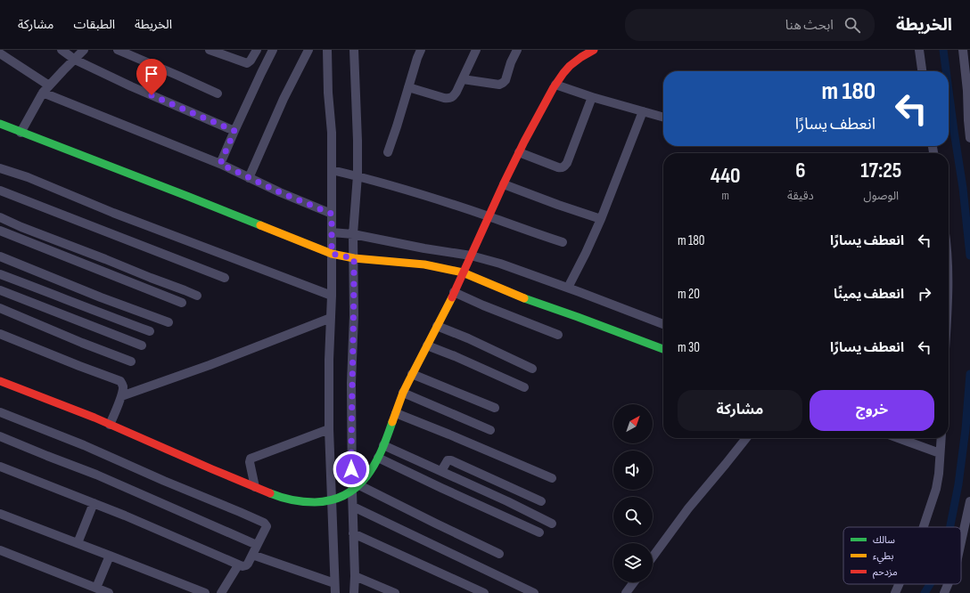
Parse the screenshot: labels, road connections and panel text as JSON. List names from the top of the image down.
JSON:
{
  "legend": ["سالك", "بطيء", "مزدحم"],
  "north": "top right",
  "page": {
    "header": "الخريطة",
    "search": "ابحث هنا",
    "nav": ["الخريطة", "الطبقات", "مشاركة"],
    "turn": ["180 m", "انعطف يسارًا"],
    "eta": [
      "17:25",
      "الوصول",
      "6",
      "دقيقة",
      "440",
      "m"
    ],
    "list": [
      {
        "name": "انعطف يسارًا",
        "value": "180 m"
      },
      {
        "name": "انعطف يمينًا",
        "value": "20 m"
      },
      {
        "name": "انعطف يسارًا",
        "value": "30 m"
      }
    ],
    "buttons": ["خروج", "مشاركة"]
  }
}
